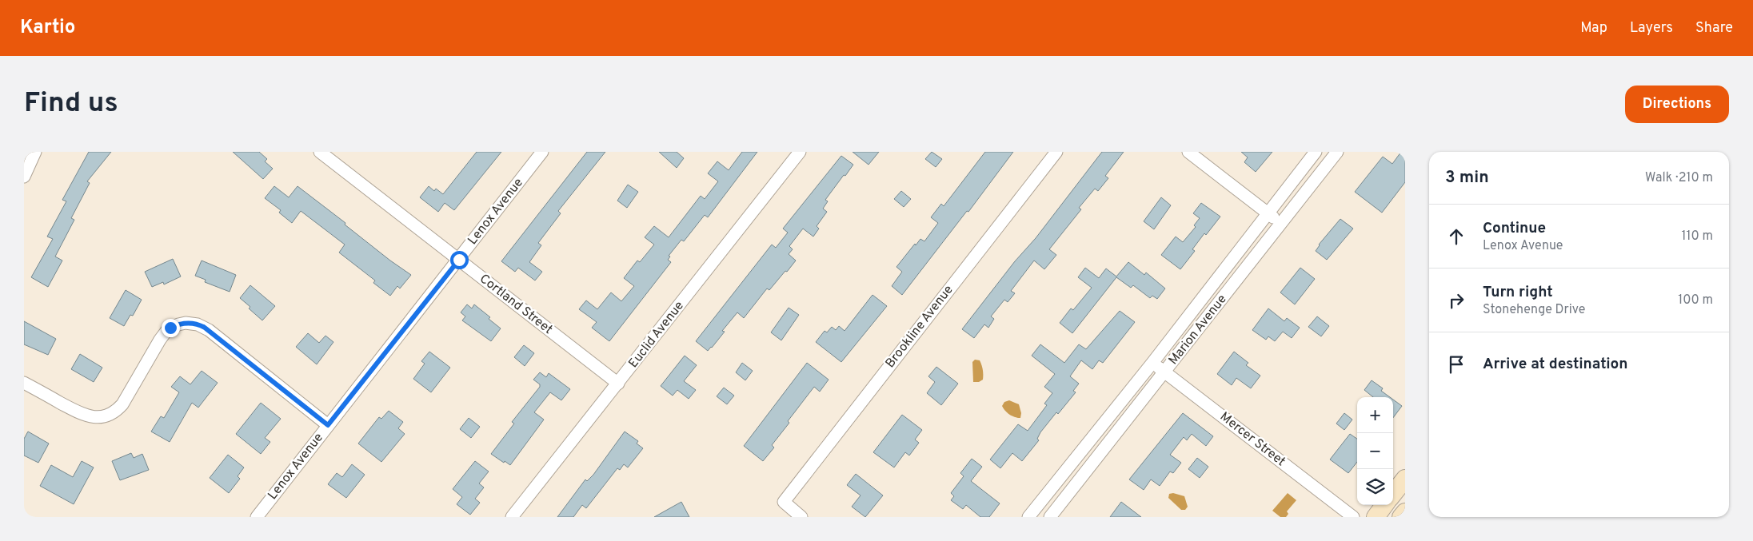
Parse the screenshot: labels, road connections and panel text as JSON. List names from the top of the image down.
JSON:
{
  "streets": {
    "street": [
      "Lenox Avenue",
      "Cortland Street",
      "Brookline Avenue",
      "Marion Avenue",
      "Euclid Avenue",
      "Mercer Street"
    ]
  },
  "crossings": [
    ["Lenox Avenue", "Cortland Street"],
    ["Cortland Street", "Euclid Avenue"],
    ["Marion Avenue", "Mercer Street"]
  ],
  "page": {
    "header": "Kartio",
    "nav": ["Map", "Layers", "Share"],
    "buttons": "Directions",
    "title": "Find us",
    "heading": ["3 min", "Walk · 210 m"],
    "list": [
      ["Continue", "Lenox Avenue", "110 m"],
      ["Turn right", "Stonehenge Drive", "100 m"],
      "Arrive at destination"
    ],
    "map_buttons": ["+", "−"]
  }
}
